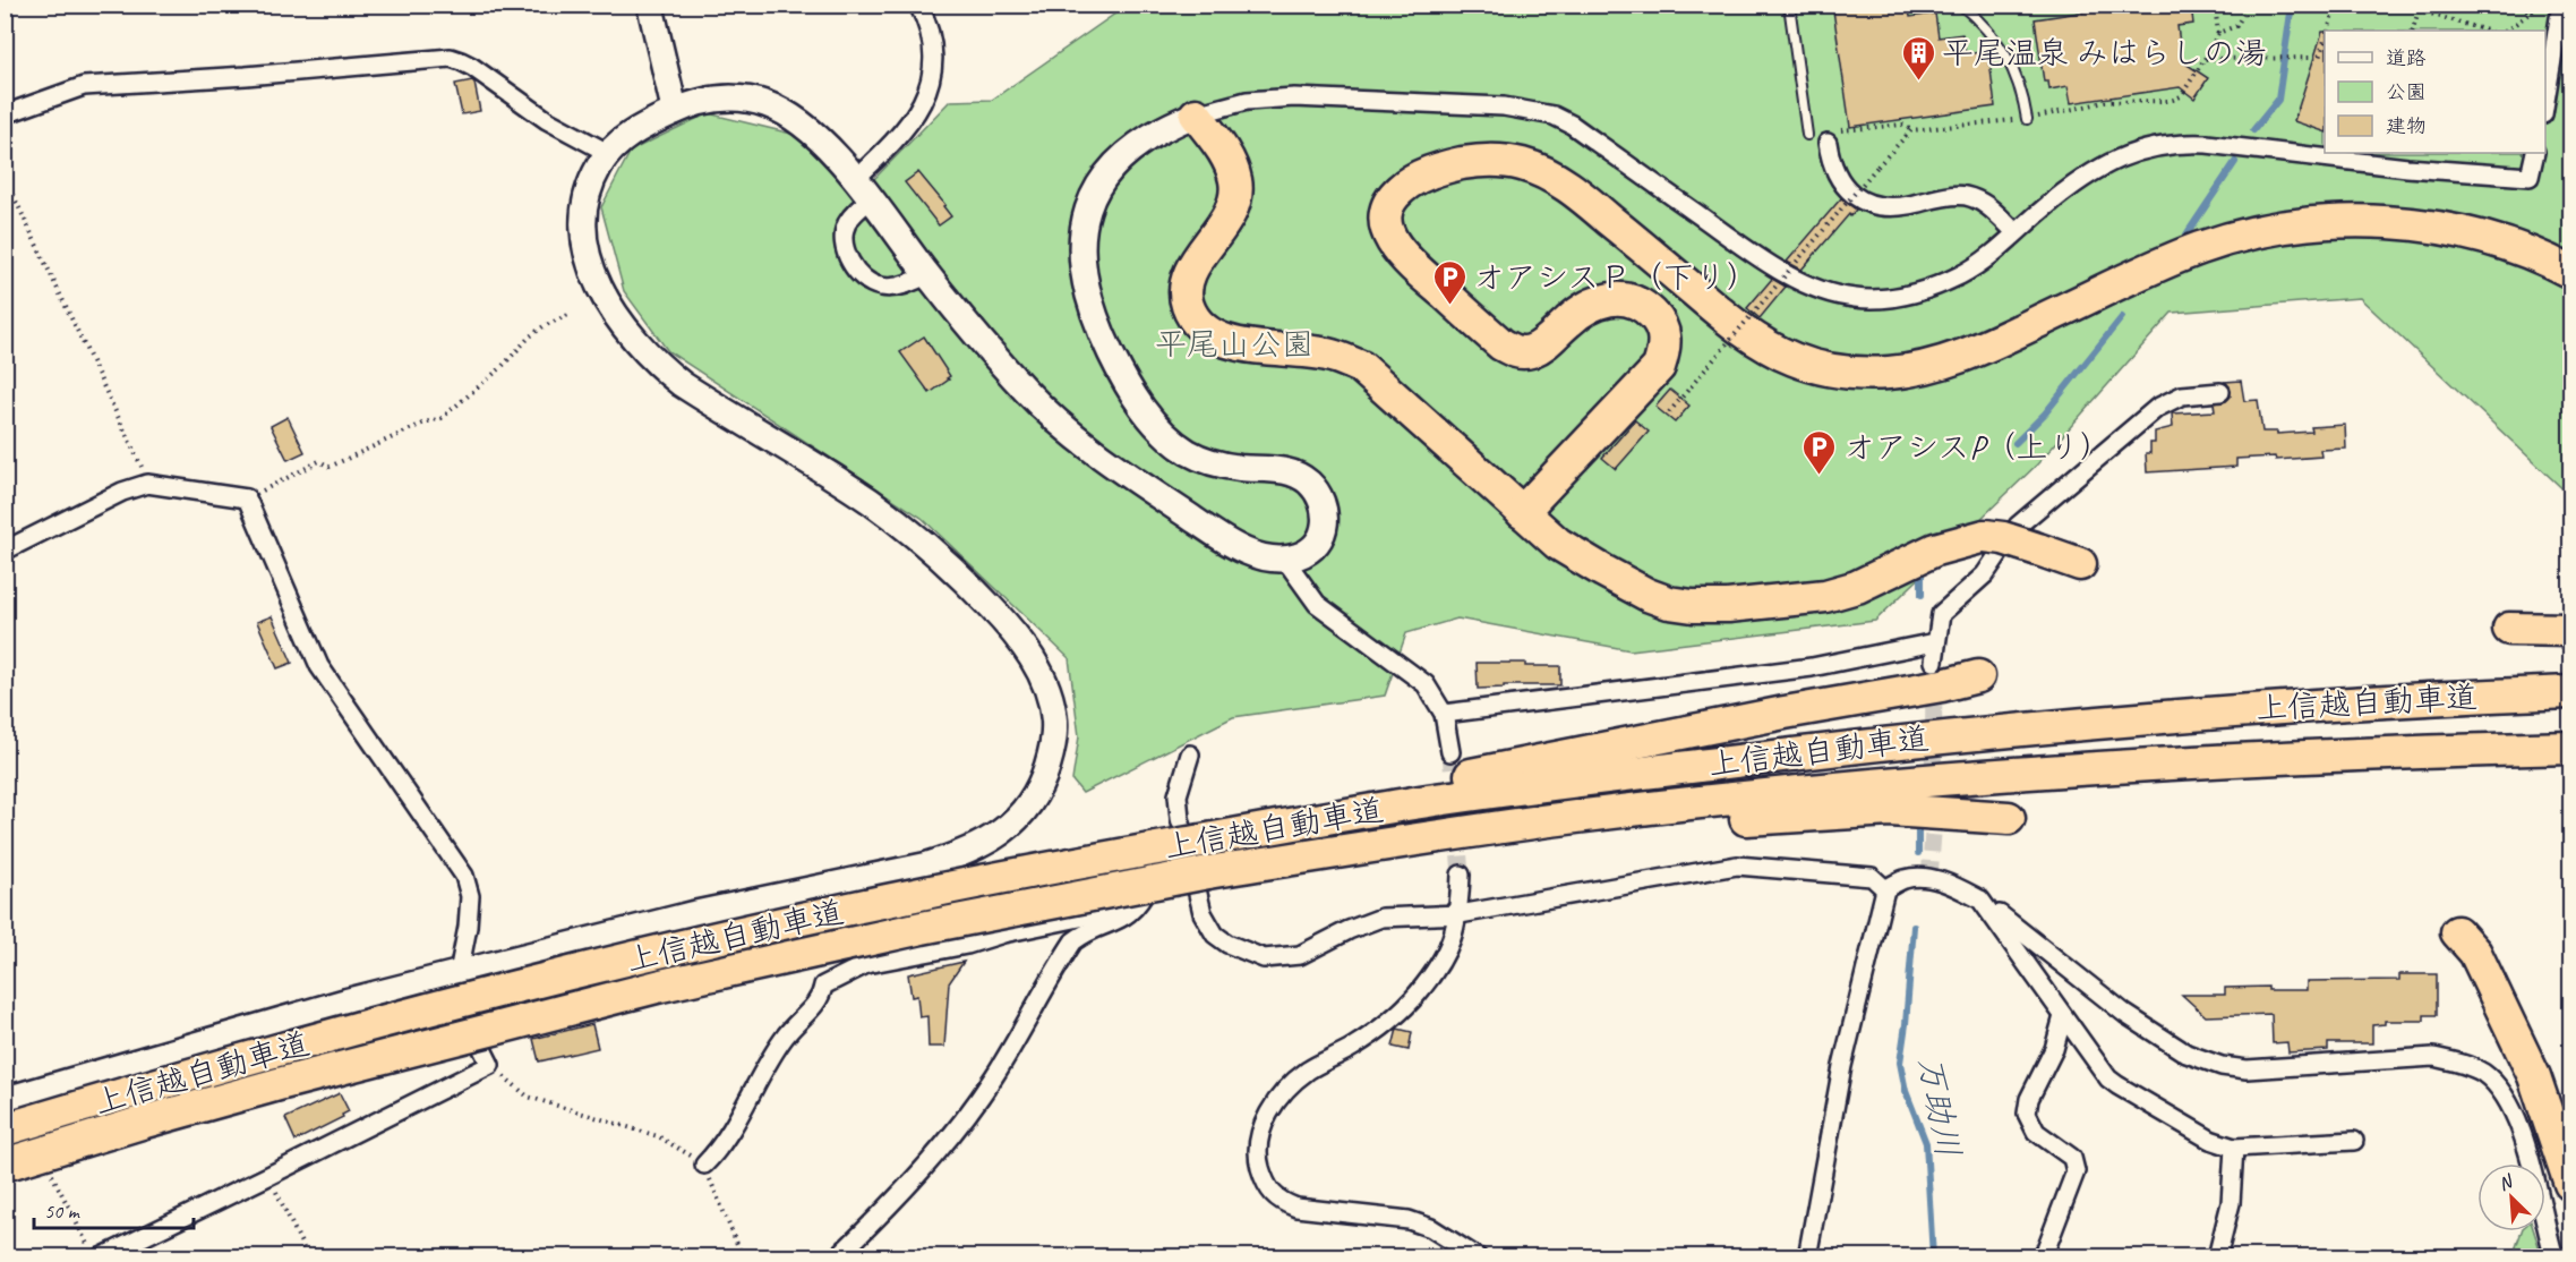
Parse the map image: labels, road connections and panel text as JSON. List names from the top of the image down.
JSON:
{
  "streets": {
    "highway": ["上信越自動車道"]
  },
  "water": ["万助川"],
  "parks": ["平尾山公園"],
  "places": {
    "building": ["平尾温泉 みはらしの湯"],
    "parking": ["オアシスＰ（下り）", "オアシスP（上り）"]
  },
  "legend": ["道路", "公園", "建物"],
  "scale_bar": "50 m",
  "north": "top left"
}
